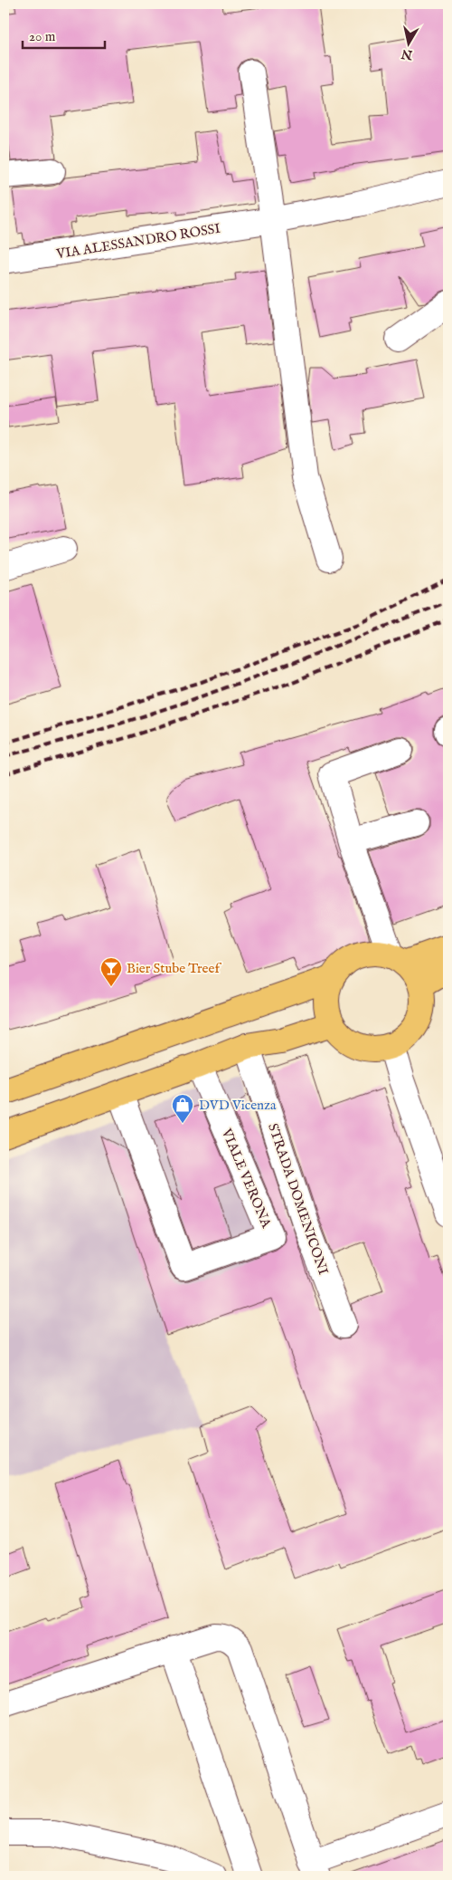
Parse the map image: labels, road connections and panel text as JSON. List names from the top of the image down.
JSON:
{
  "streets": {
    "street": ["VIA ALESSANDRO ROSSI", "VIALE VERONA", "STRADA DOMENICONI"]
  },
  "places": {
    "bar": ["Bier Stube Treef"],
    "shop": ["DVD Vicenza"]
  },
  "scale_bar": "20 m",
  "north": "bottom"
}
